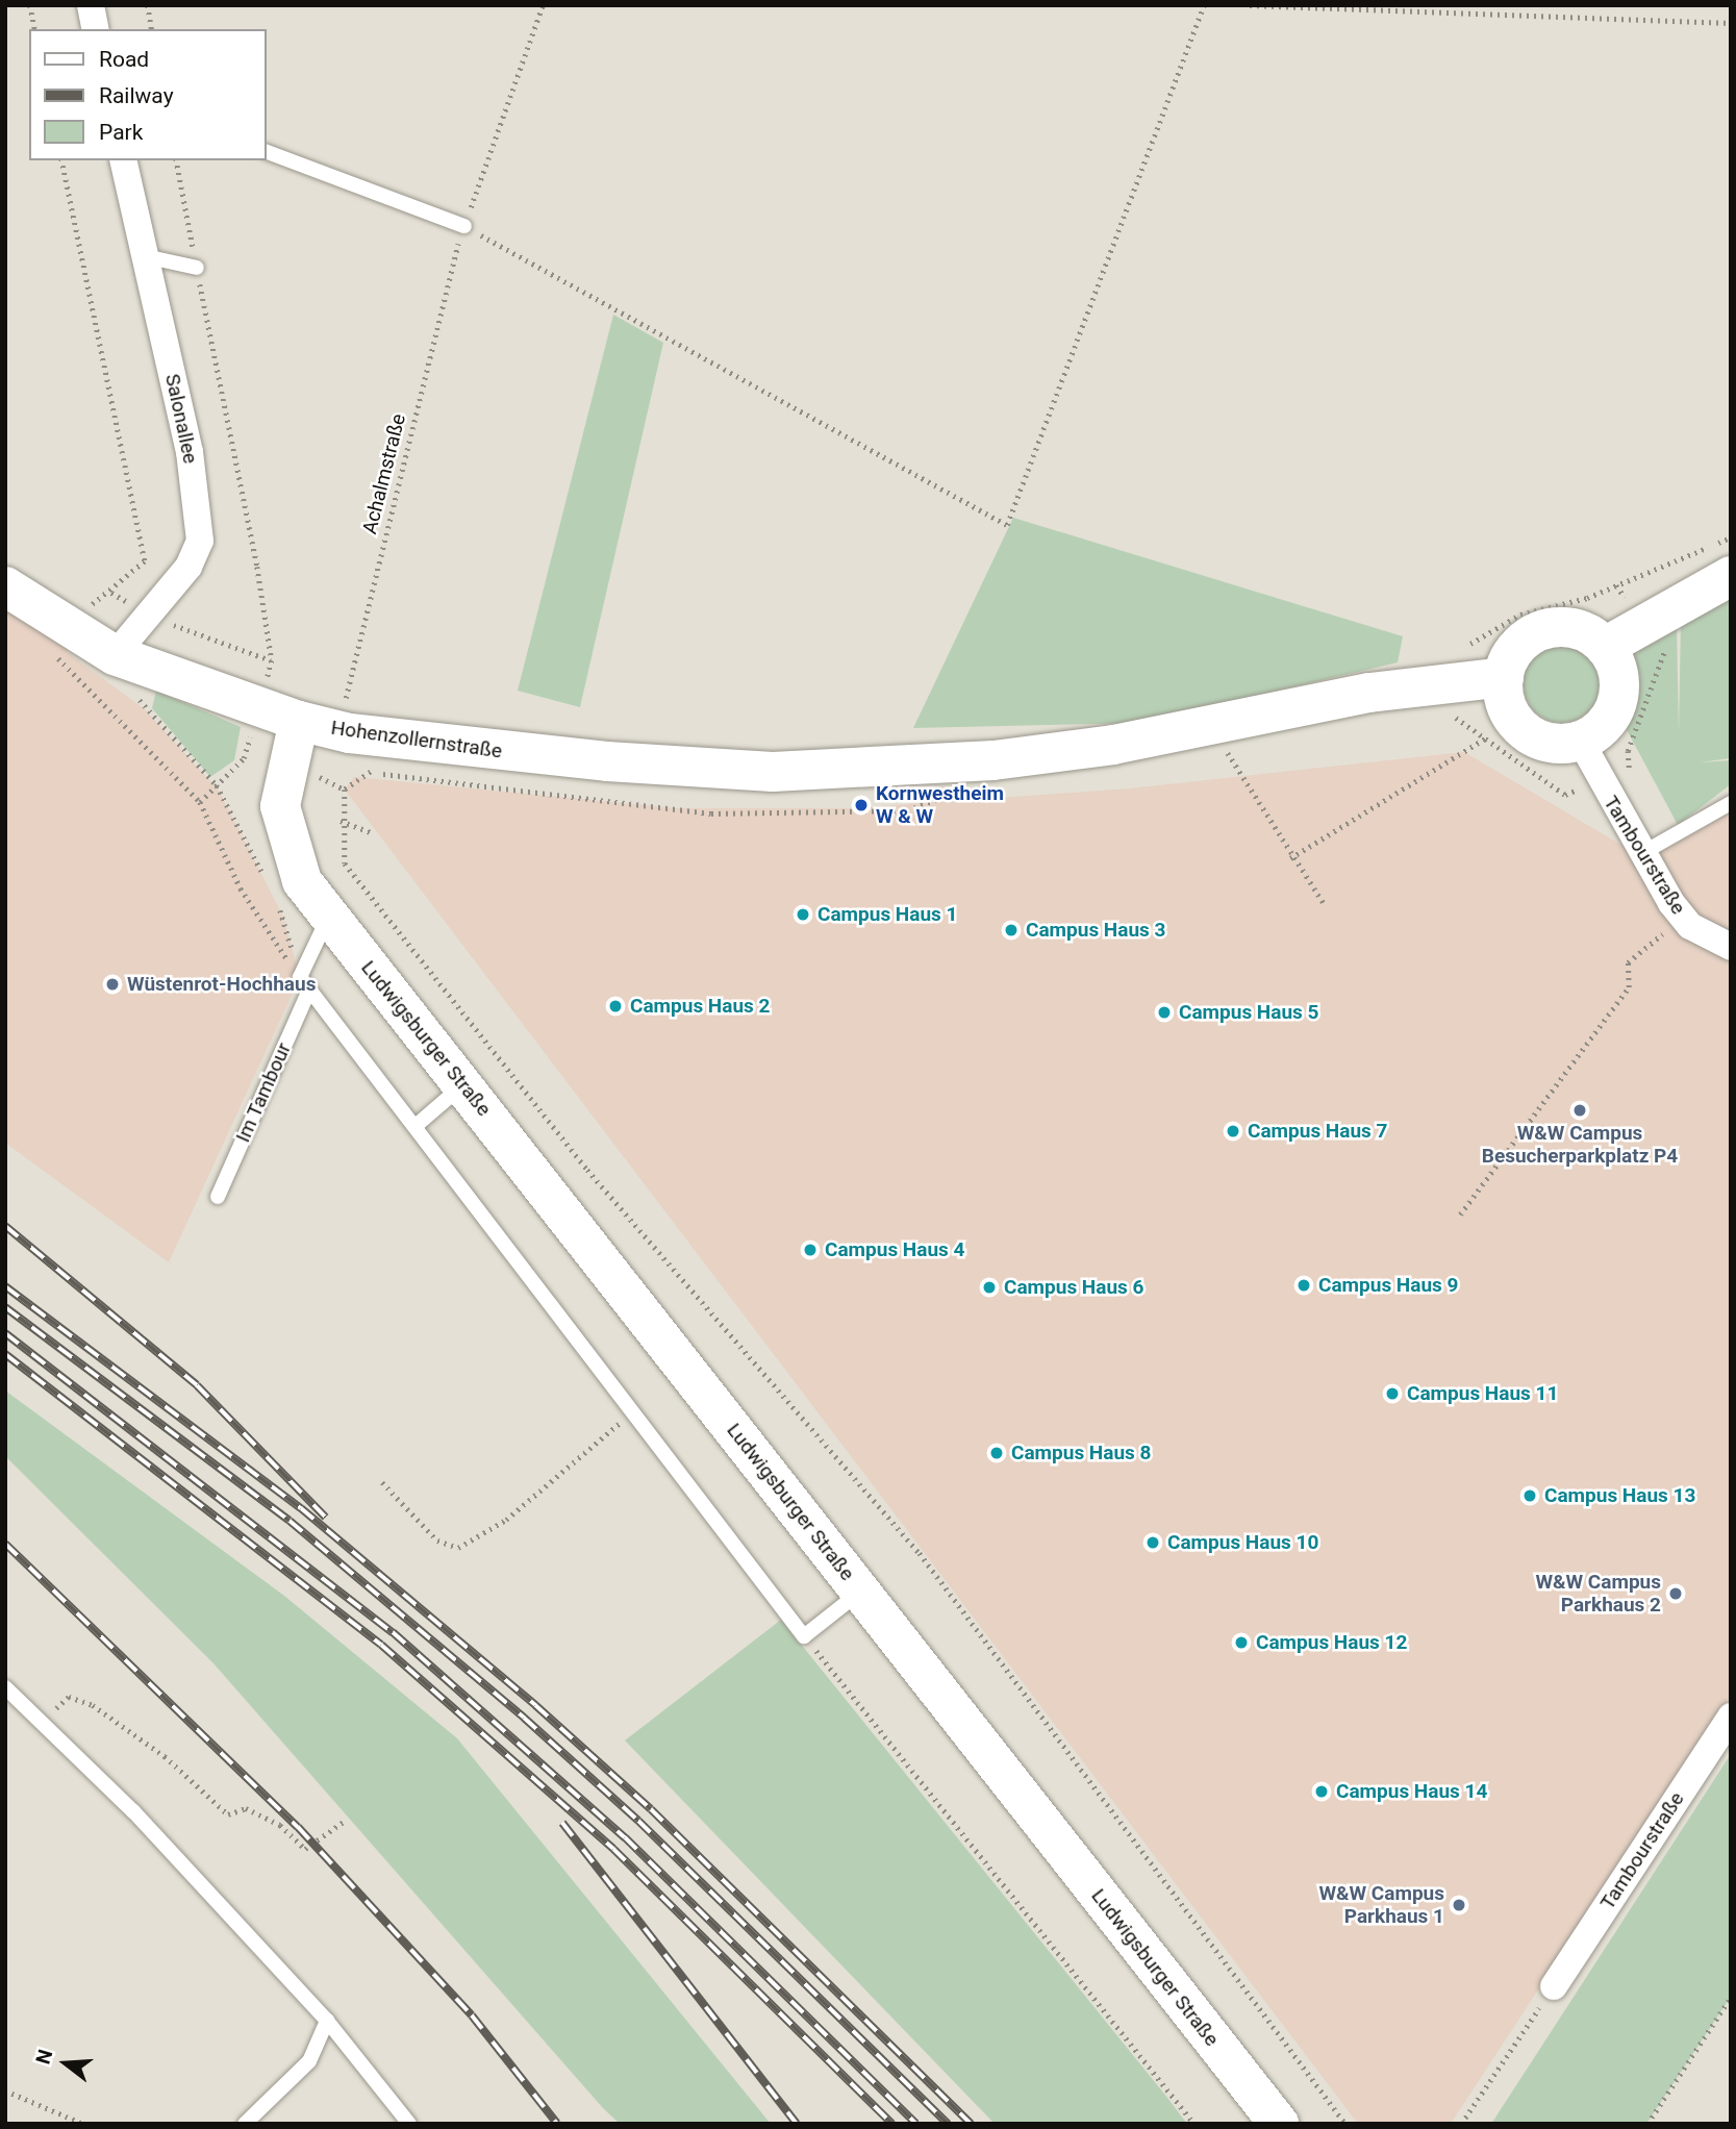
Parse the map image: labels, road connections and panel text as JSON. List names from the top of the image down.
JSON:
{
  "streets": {
    "main road": ["Hohenzollernstraße", "Ludwigsburger Straße"],
    "street": ["Salonallee", "Tambourstraße"],
    "lane": ["Im Tambour"],
    "path": ["Achalmstraße"]
  },
  "crossings": [
    ["Salonallee", "Hohenzollernstraße"],
    ["Achalmstraße", "Hohenzollernstraße"],
    ["Hohenzollernstraße", "Tambourstraße"]
  ],
  "places": [
    "Kornwestheim W & W",
    "Campus Haus 1",
    "Campus Haus 3",
    "Wüstenrot-Hochhaus",
    "Campus Haus 2",
    "Campus Haus 5",
    "W&W Campus Besucherparkplatz P4",
    "Campus Haus 7",
    "Campus Haus 4",
    "Campus Haus 9",
    "Campus Haus 6",
    "Campus Haus 11",
    "Campus Haus 8",
    "Campus Haus 13",
    "Campus Haus 10",
    "W&W Campus Parkhaus 2",
    "Campus Haus 12",
    "Campus Haus 14",
    "W&W Campus Parkhaus 1"
  ],
  "legend": ["Road", "Railway", "Park"],
  "north": "left"
}
